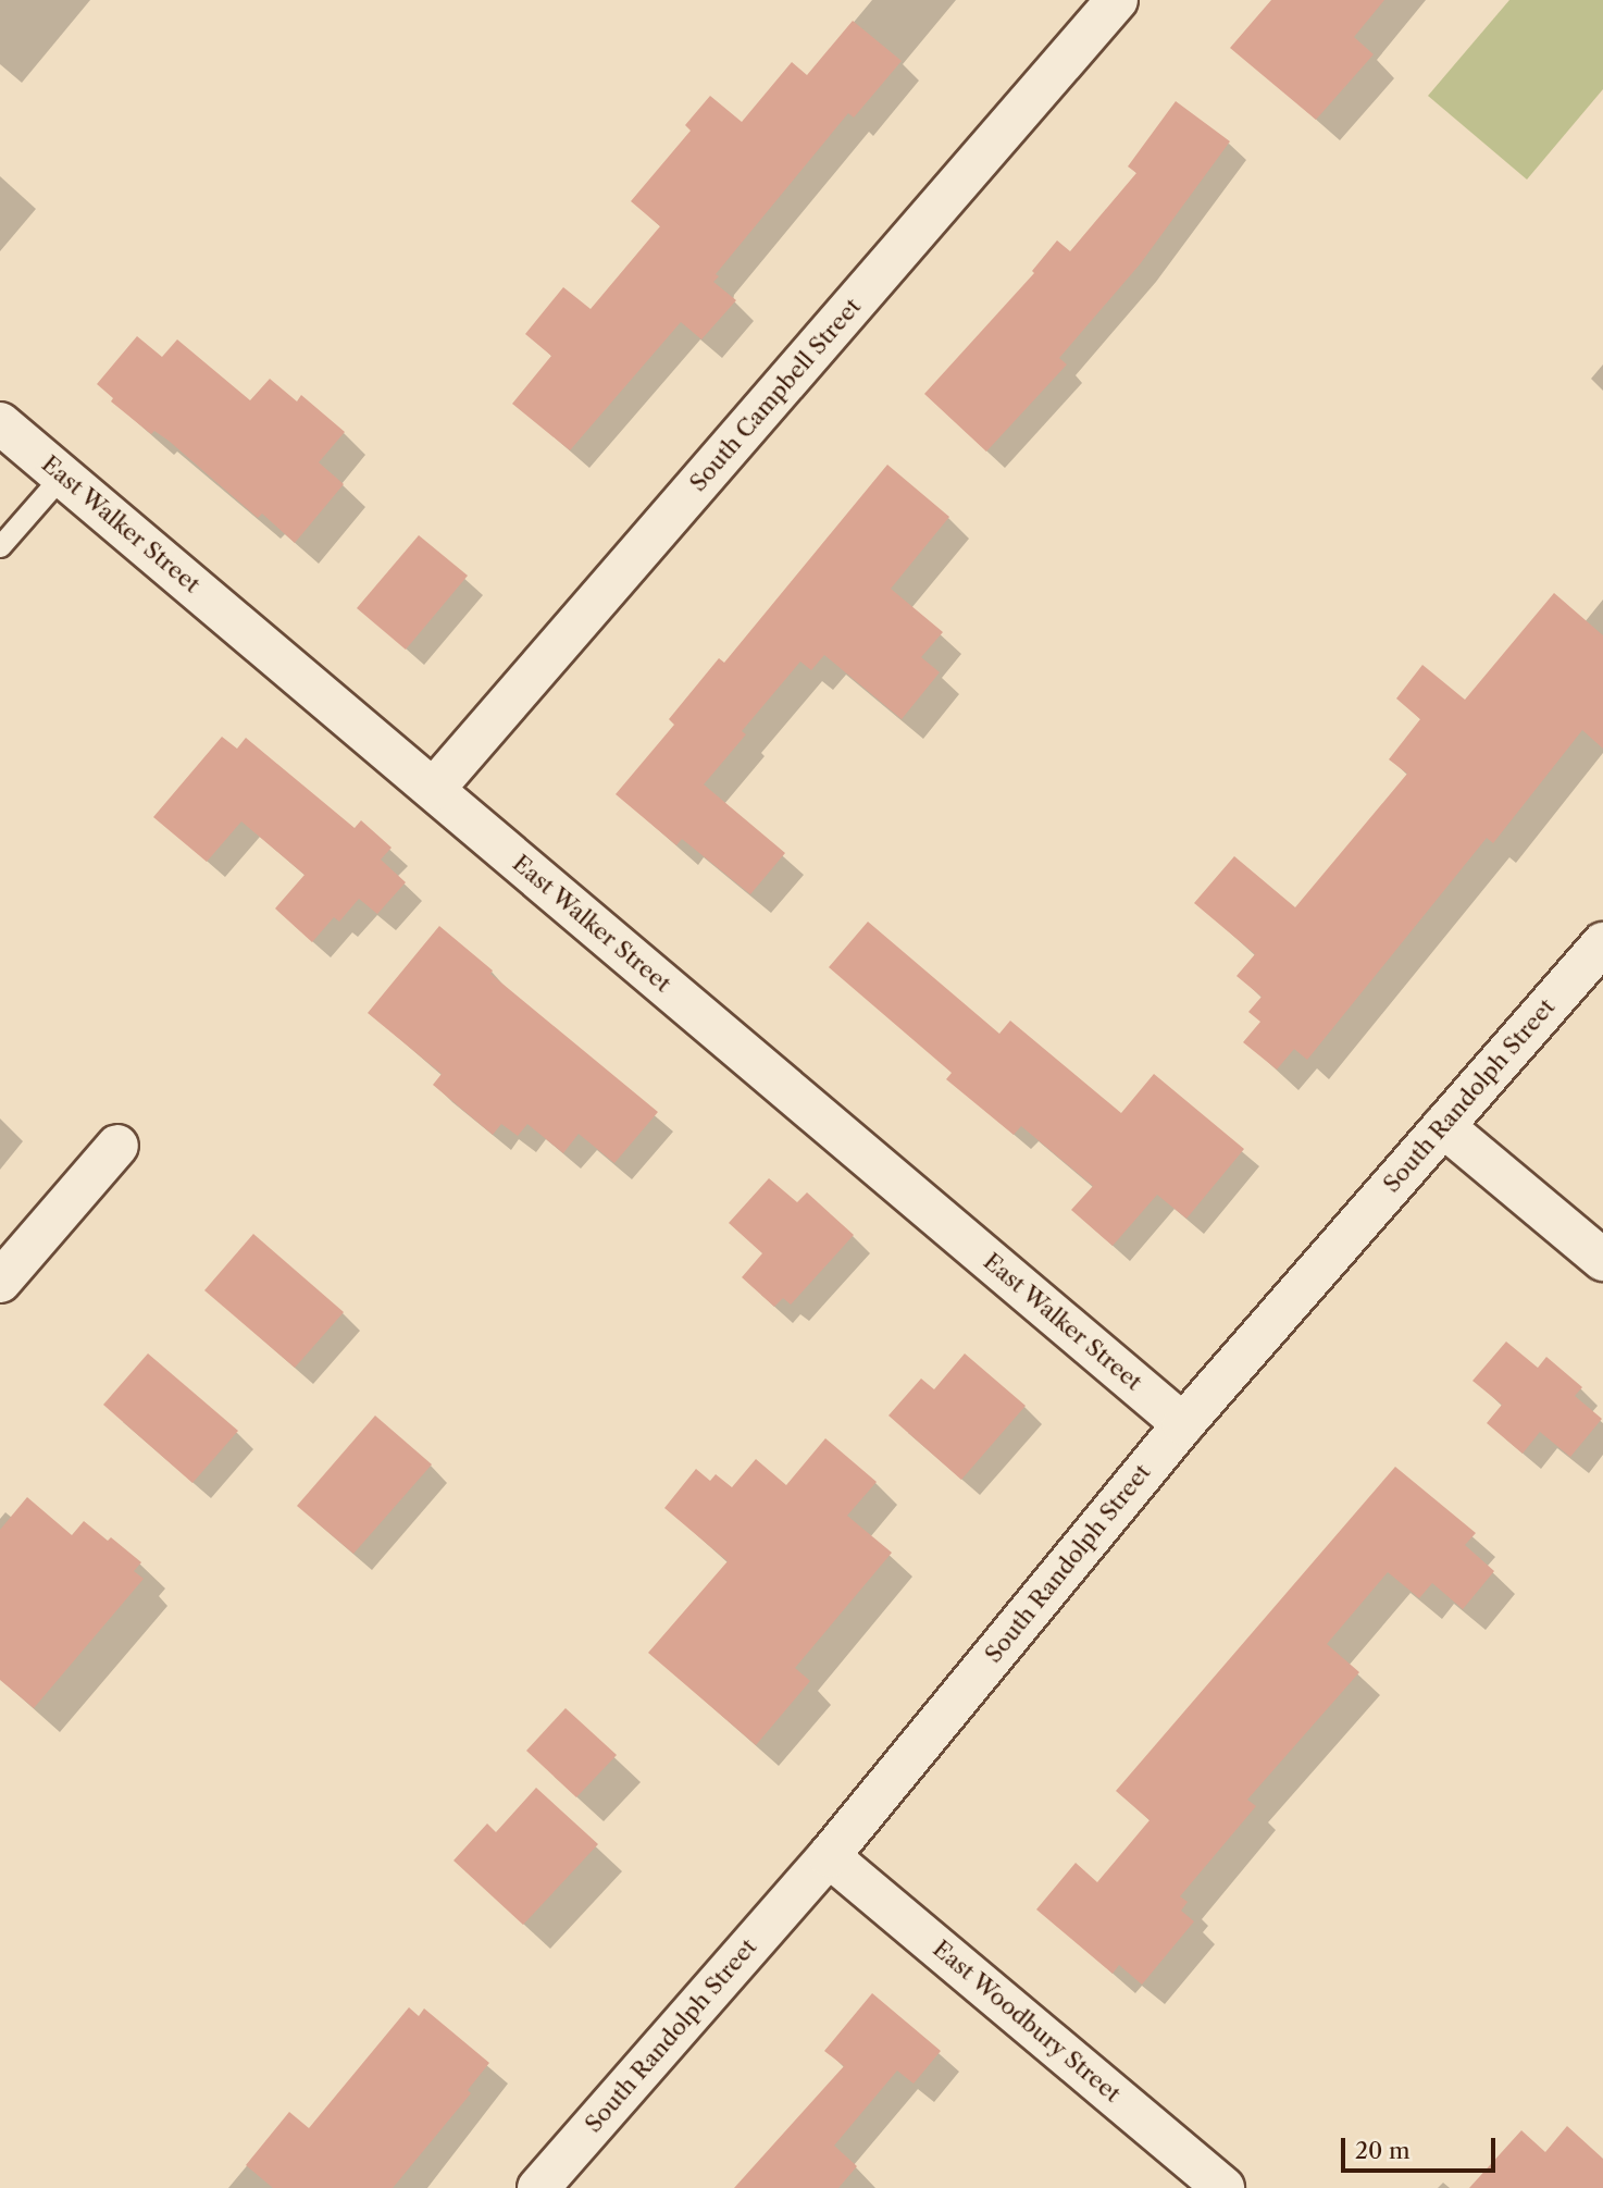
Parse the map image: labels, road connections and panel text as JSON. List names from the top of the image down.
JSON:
{
  "streets": {
    "street": [
      "South Campbell Street",
      "East Walker Street",
      "South Randolph Street",
      "East Woodbury Street"
    ]
  },
  "crossings": [
    ["South Campbell Street", "East Walker Street"],
    ["East Walker Street", "South Randolph Street"],
    ["South Randolph Street", "East Woodbury Street"]
  ],
  "scale_bar": "20 m"
}
